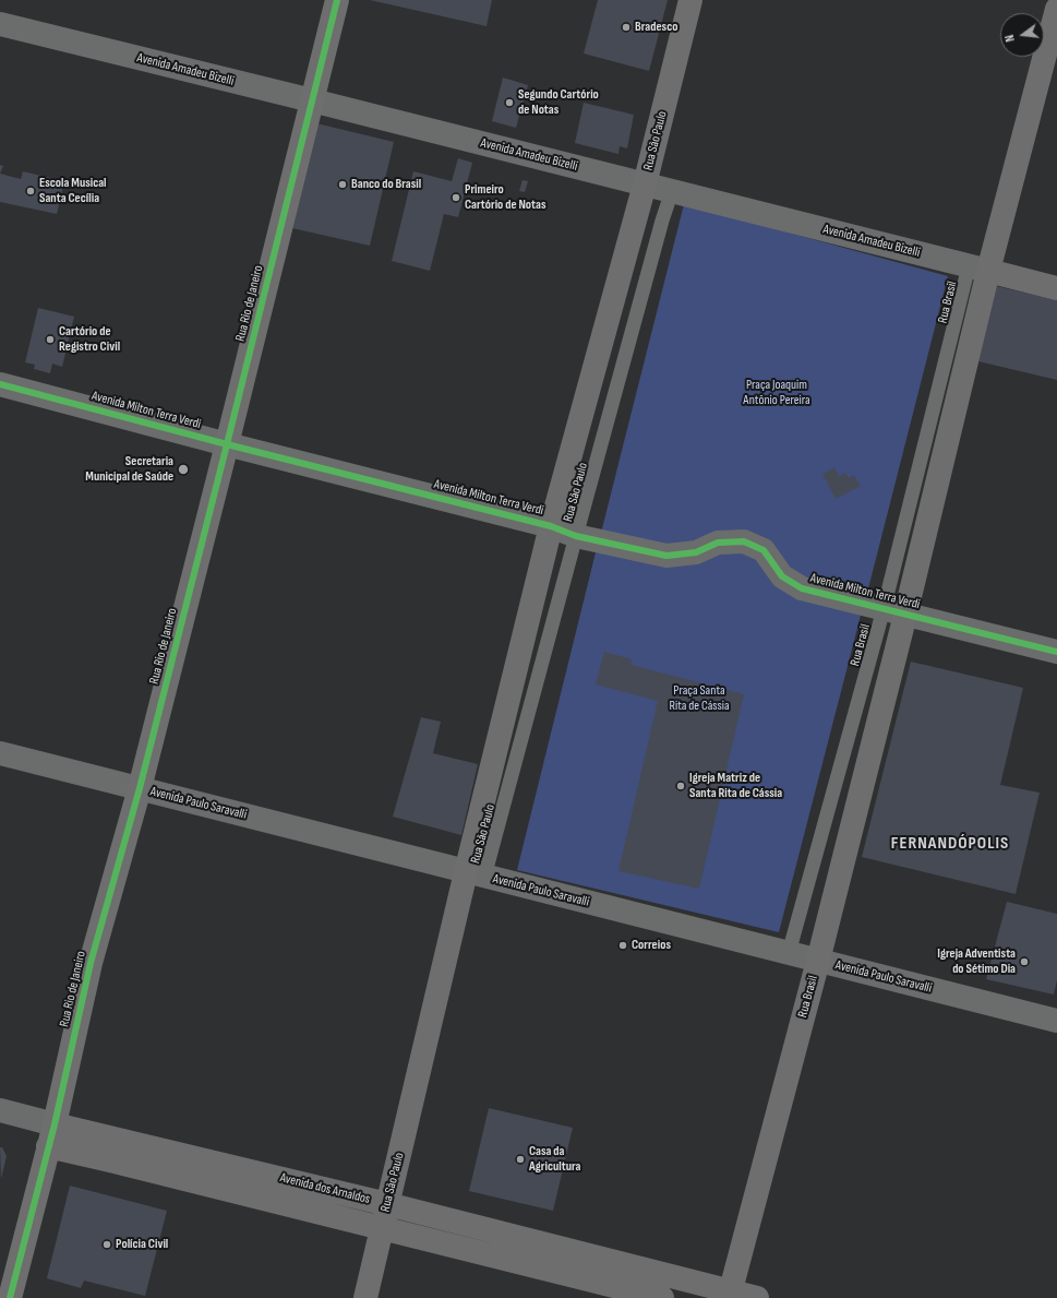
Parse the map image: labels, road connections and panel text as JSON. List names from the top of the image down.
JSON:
{
  "streets": {
    "street": [
      "Avenida Amadeu Bizelli",
      "Rua São Paulo",
      "Rua Brasil",
      "Rua Rio de Janeiro",
      "Avenida Milton Terra Verdi",
      "Avenida Paulo Saravalli",
      "Avenida dos Arnaldos"
    ]
  },
  "crossings": [
    ["Avenida Amadeu Bizelli", "Rua São Paulo"],
    ["Avenida Amadeu Bizelli", "Rua Brasil"],
    ["Avenida Amadeu Bizelli", "Rua Rio de Janeiro"],
    ["Rua São Paulo", "Avenida Milton Terra Verdi"],
    ["Rua São Paulo", "Avenida Paulo Saravalli"],
    ["Rua São Paulo", "Avenida dos Arnaldos"],
    ["Rua Brasil", "Avenida Milton Terra Verdi"],
    ["Rua Brasil", "Avenida Paulo Saravalli"],
    ["Rua Brasil", "Avenida dos Arnaldos"],
    ["Rua Rio de Janeiro", "Avenida Milton Terra Verdi"],
    ["Rua Rio de Janeiro", "Avenida Paulo Saravalli"],
    ["Rua Rio de Janeiro", "Avenida dos Arnaldos"]
  ],
  "districts": ["FERNANDÓPOLIS"],
  "parks": ["Praça Joaquim Antônio Pereira", "Praça Santa Rita de Cássia"],
  "places": [
    "Bradesco",
    "Segundo Cartório de Notas",
    "Banco do Brasil",
    "Escola Musical Santa Cecília",
    "Primeiro Cartório de Notas",
    "Cartório de Registro Civil",
    "Secretaria Municipal de Saúde",
    "Igreja Matriz de Santa Rita de Cássia",
    "Correios",
    "Igreja Adventista do Sétimo Dia",
    "Casa da Agricultura",
    "Polícia Civil"
  ],
  "north": "left"
}
